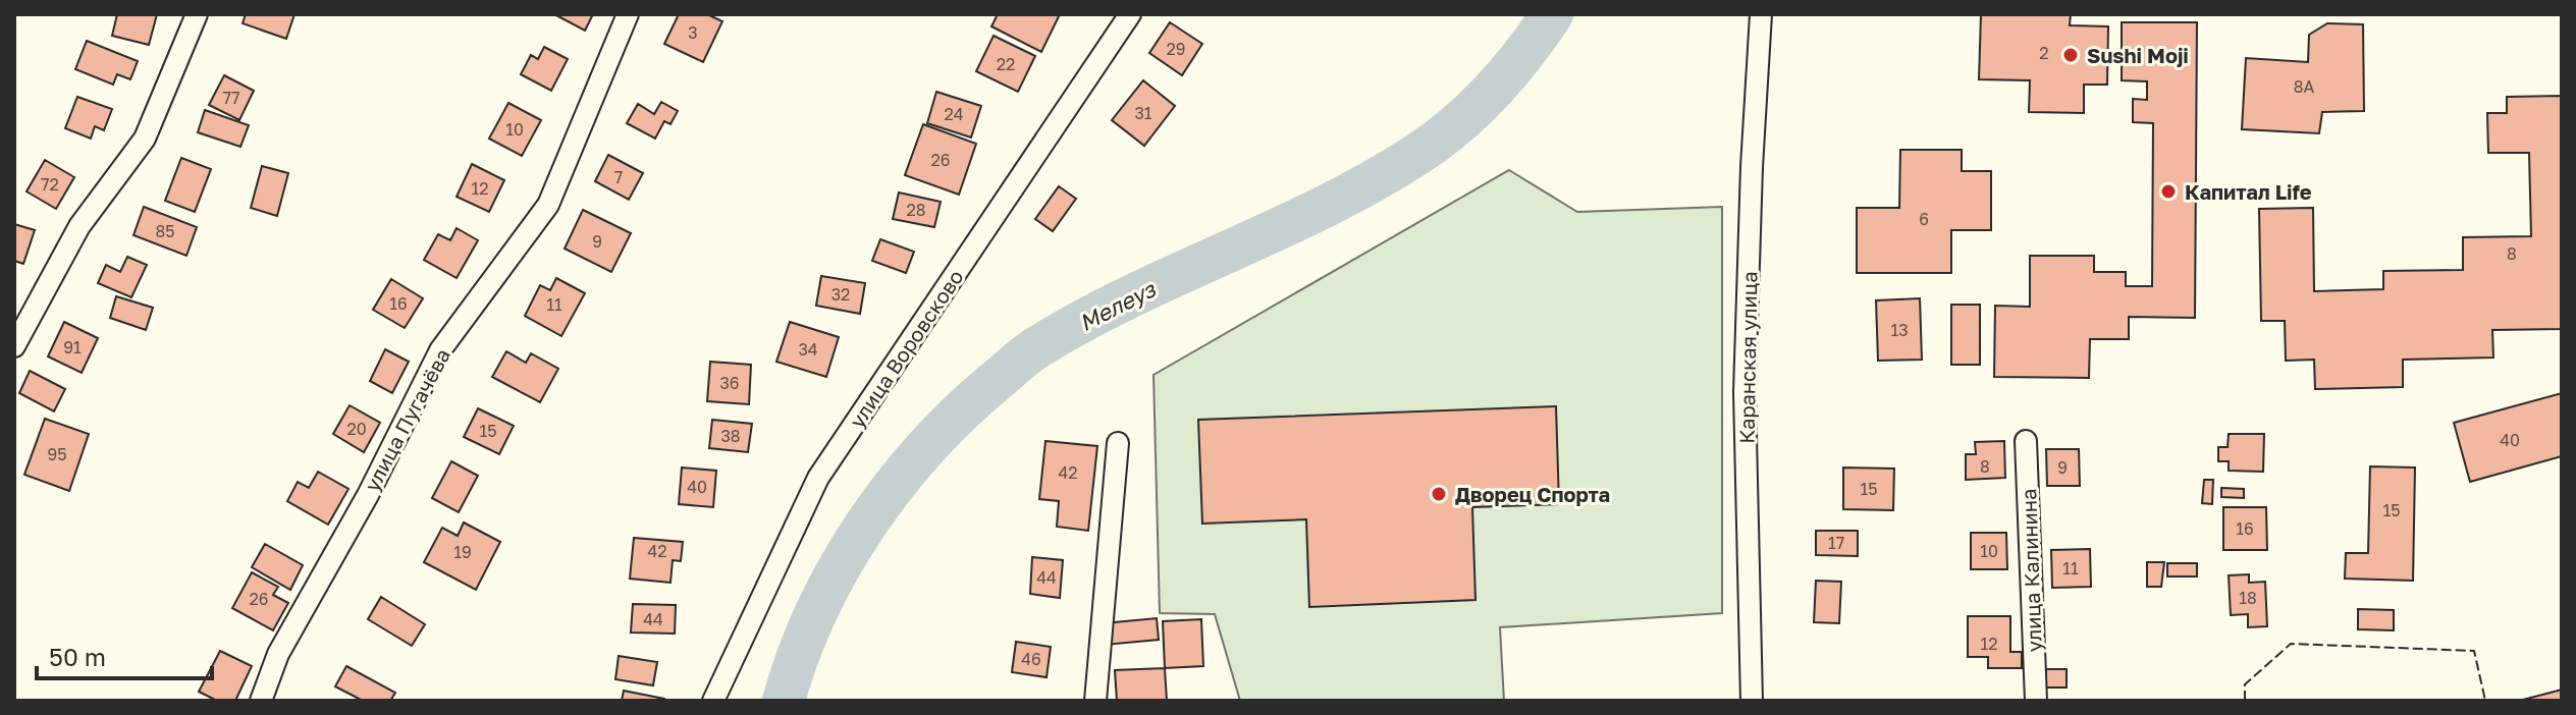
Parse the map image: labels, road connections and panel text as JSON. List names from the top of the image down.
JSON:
{
  "streets": {
    "street": [
      "улица Воровсково",
      "Каранская улица",
      "улица Пугачёва",
      "улица Калинина"
    ]
  },
  "water": ["Мелеуз"],
  "places": ["Sushi Moji", "Капитал Life", "Дворец Спорта"],
  "house_numbers": [
    "3",
    "29",
    "2",
    "22",
    "8А",
    "77",
    "31",
    "24",
    "10",
    "26",
    "7",
    "72",
    "12",
    "28",
    "6",
    "85",
    "9",
    "8",
    "32",
    "16",
    "11",
    "13",
    "91",
    "34",
    "36",
    "20",
    "15",
    "38",
    "40",
    "95",
    "8",
    "9",
    "42",
    "40",
    "15",
    "15",
    "16",
    "17",
    "42",
    "10",
    "19",
    "11",
    "44",
    "18",
    "26",
    "44",
    "12",
    "46"
  ],
  "scale_bar": "50 m"
}
